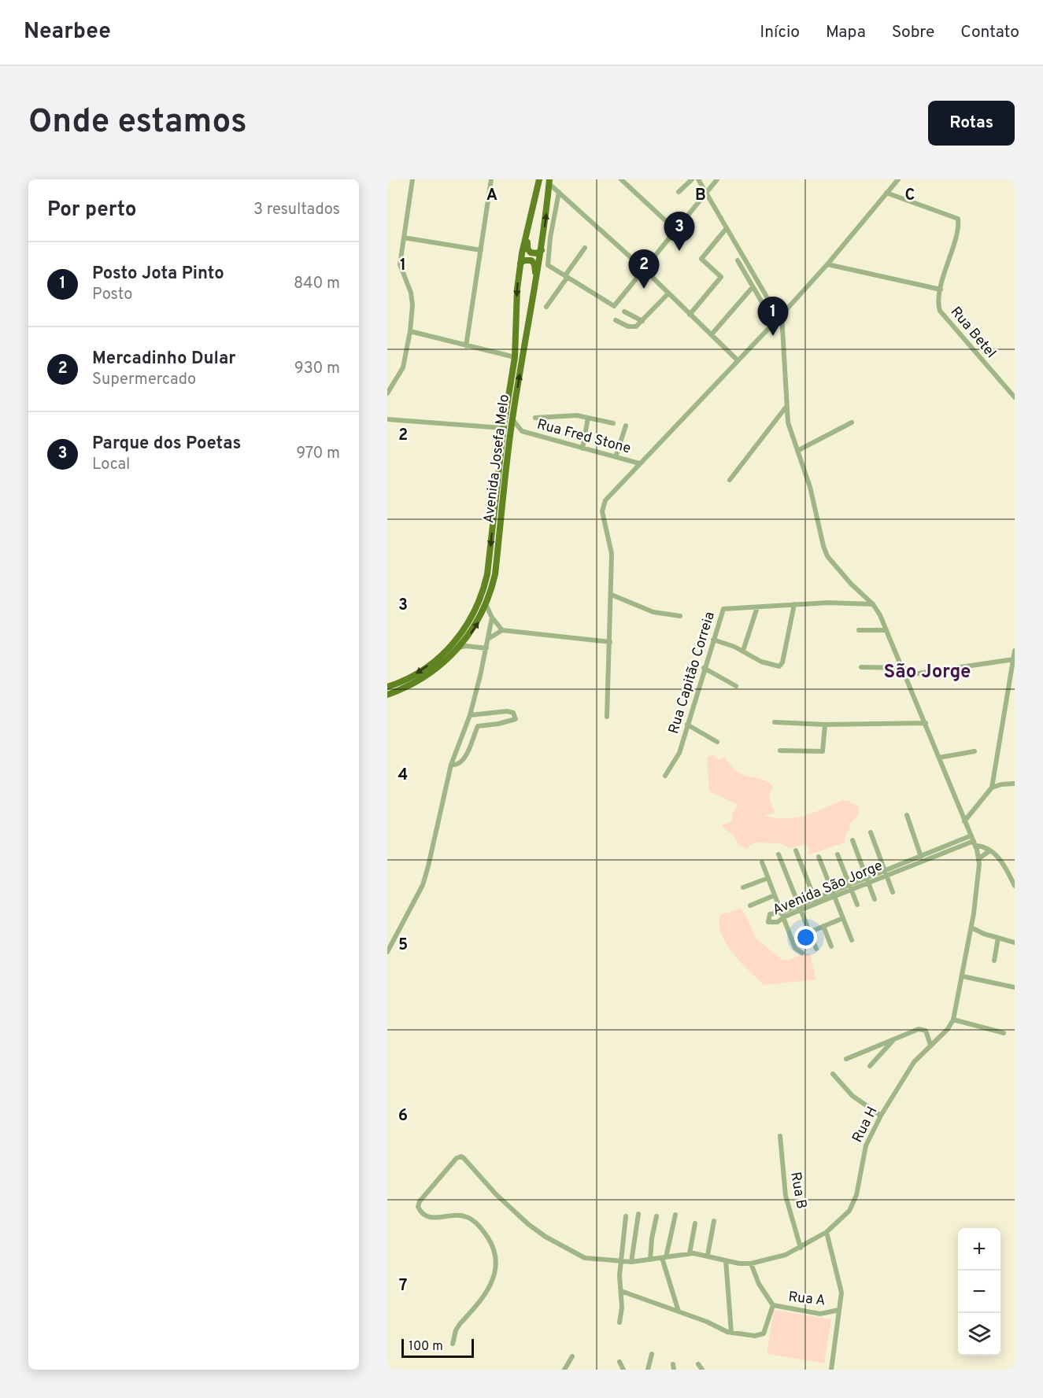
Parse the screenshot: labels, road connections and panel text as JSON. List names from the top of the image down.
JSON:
{
  "streets": {
    "main road": ["Avenida Josefa Melo"],
    "street": [
      "Rua Betel",
      "Rua Fred Stone",
      "Rua Capitão Correia",
      "Avenida São Jorge",
      "Rua H",
      "Rua B",
      "Rua A"
    ]
  },
  "crossings": [
    ["Rua Fred Stone", "Avenida Josefa Melo"],
    ["Rua H", "Rua B"]
  ],
  "districts": ["São Jorge"],
  "scale_bar": "100 m",
  "page": {
    "header": "Nearbee",
    "nav": [
      "Início",
      "Mapa",
      "Sobre",
      "Contato"
    ],
    "buttons": "Rotas",
    "title": "Onde estamos",
    "heading": ["Por perto", "3 resultados"],
    "pins": ["3", "2", "1"],
    "list": [
      {
        "mark": "1",
        "name": "Posto Jota Pinto",
        "note": "Posto",
        "value": "840 m"
      },
      {
        "mark": "2",
        "name": "Mercadinho Dular",
        "note": "Supermercado",
        "value": "930 m"
      },
      {
        "mark": "3",
        "name": "Parque dos Poetas",
        "note": "Local",
        "value": "970 m"
      }
    ],
    "map_buttons": ["+", "−"],
    "scale": "100 m"
  },
  "grid": {
    "columns": ["A", "B", "C"],
    "rows": [
      "1",
      "2",
      "3",
      "4",
      "5",
      "6",
      "7"
    ]
  }
}
